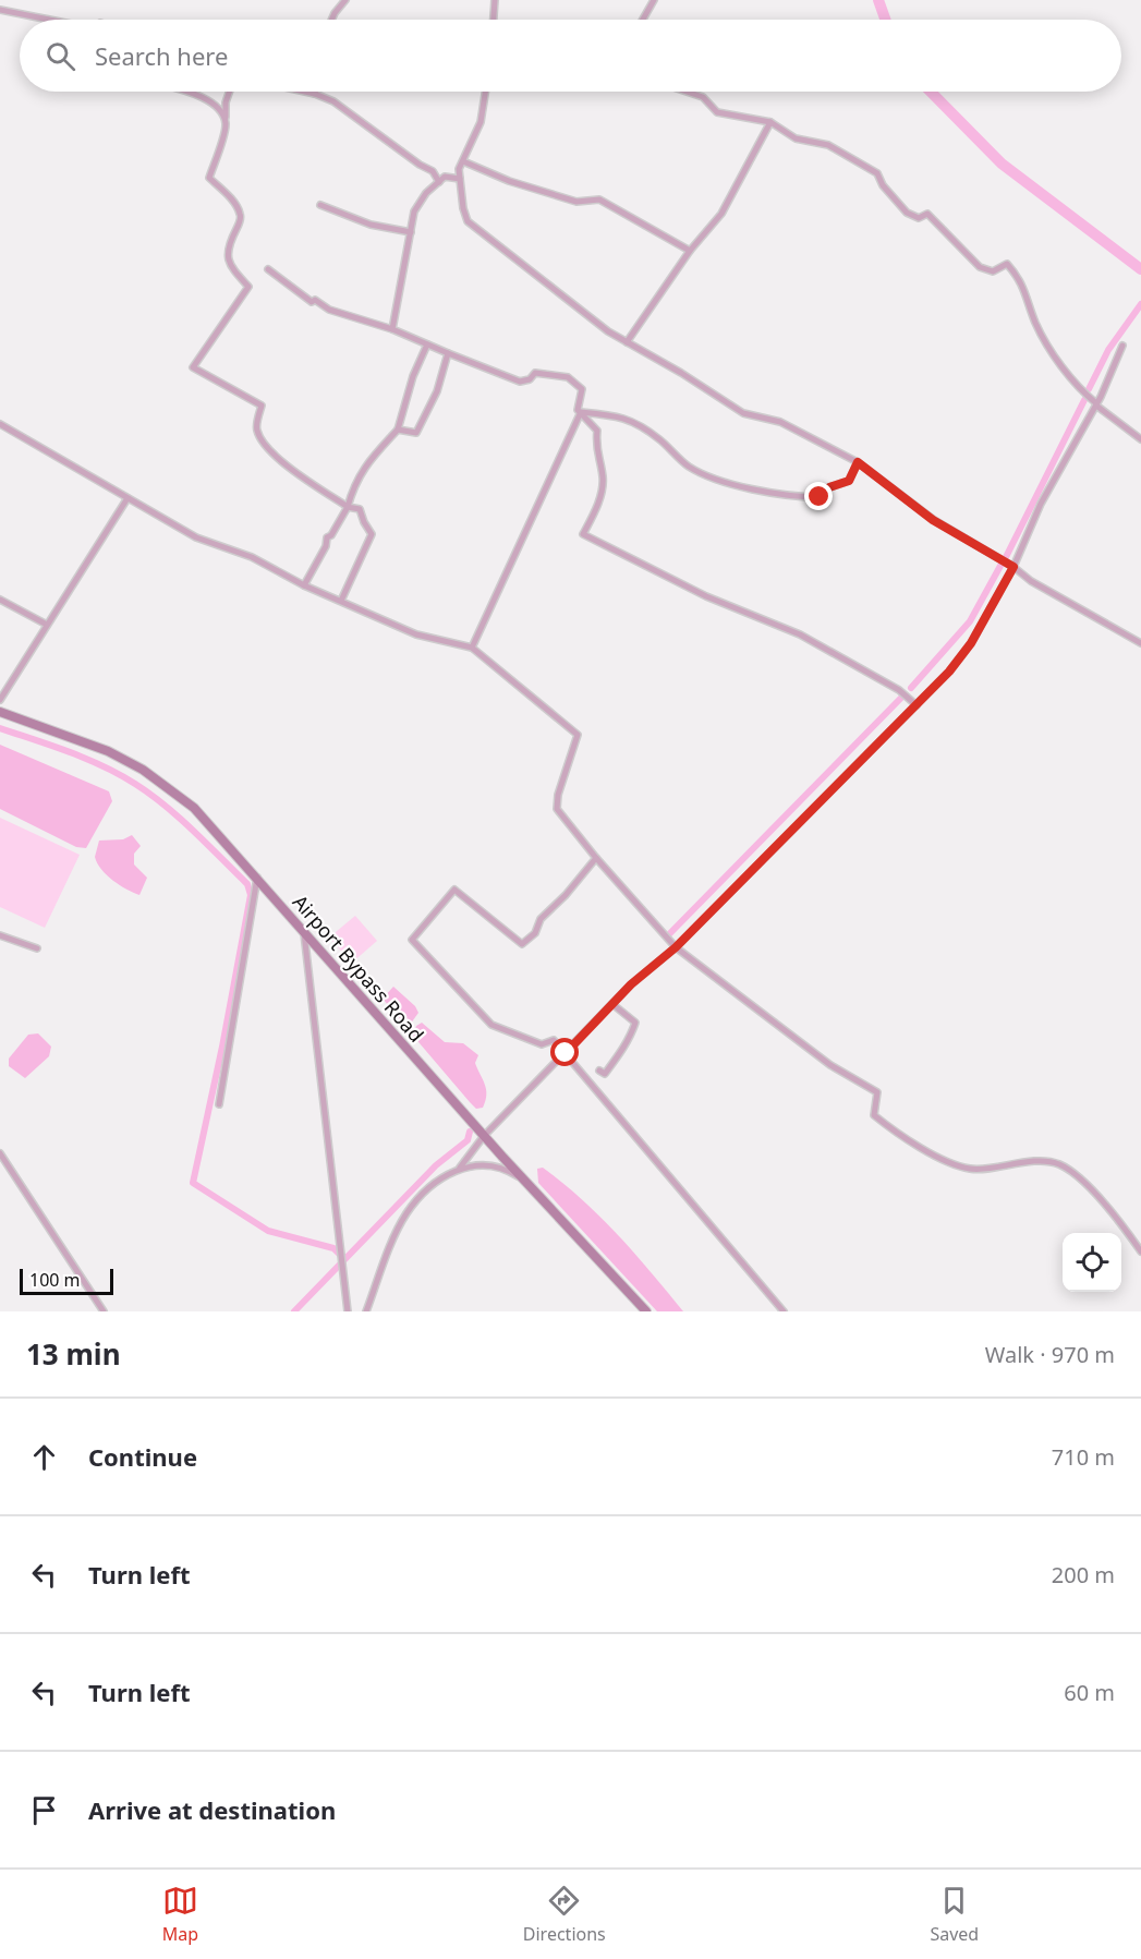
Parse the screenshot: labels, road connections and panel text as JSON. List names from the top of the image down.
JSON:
{
  "streets": {
    "street": ["Airport Bypass Road"]
  },
  "scale_bar": "100 m",
  "page": {
    "search": "Search here",
    "scale": "100 m",
    "heading": ["13 min", "Walk · 970 m"],
    "list": [
      ["Continue", "710 m"],
      ["Turn left", "200 m"],
      ["Turn left", "60 m"],
      "Arrive at destination"
    ],
    "nav": ["Map", "Directions", "Saved"]
  }
}
